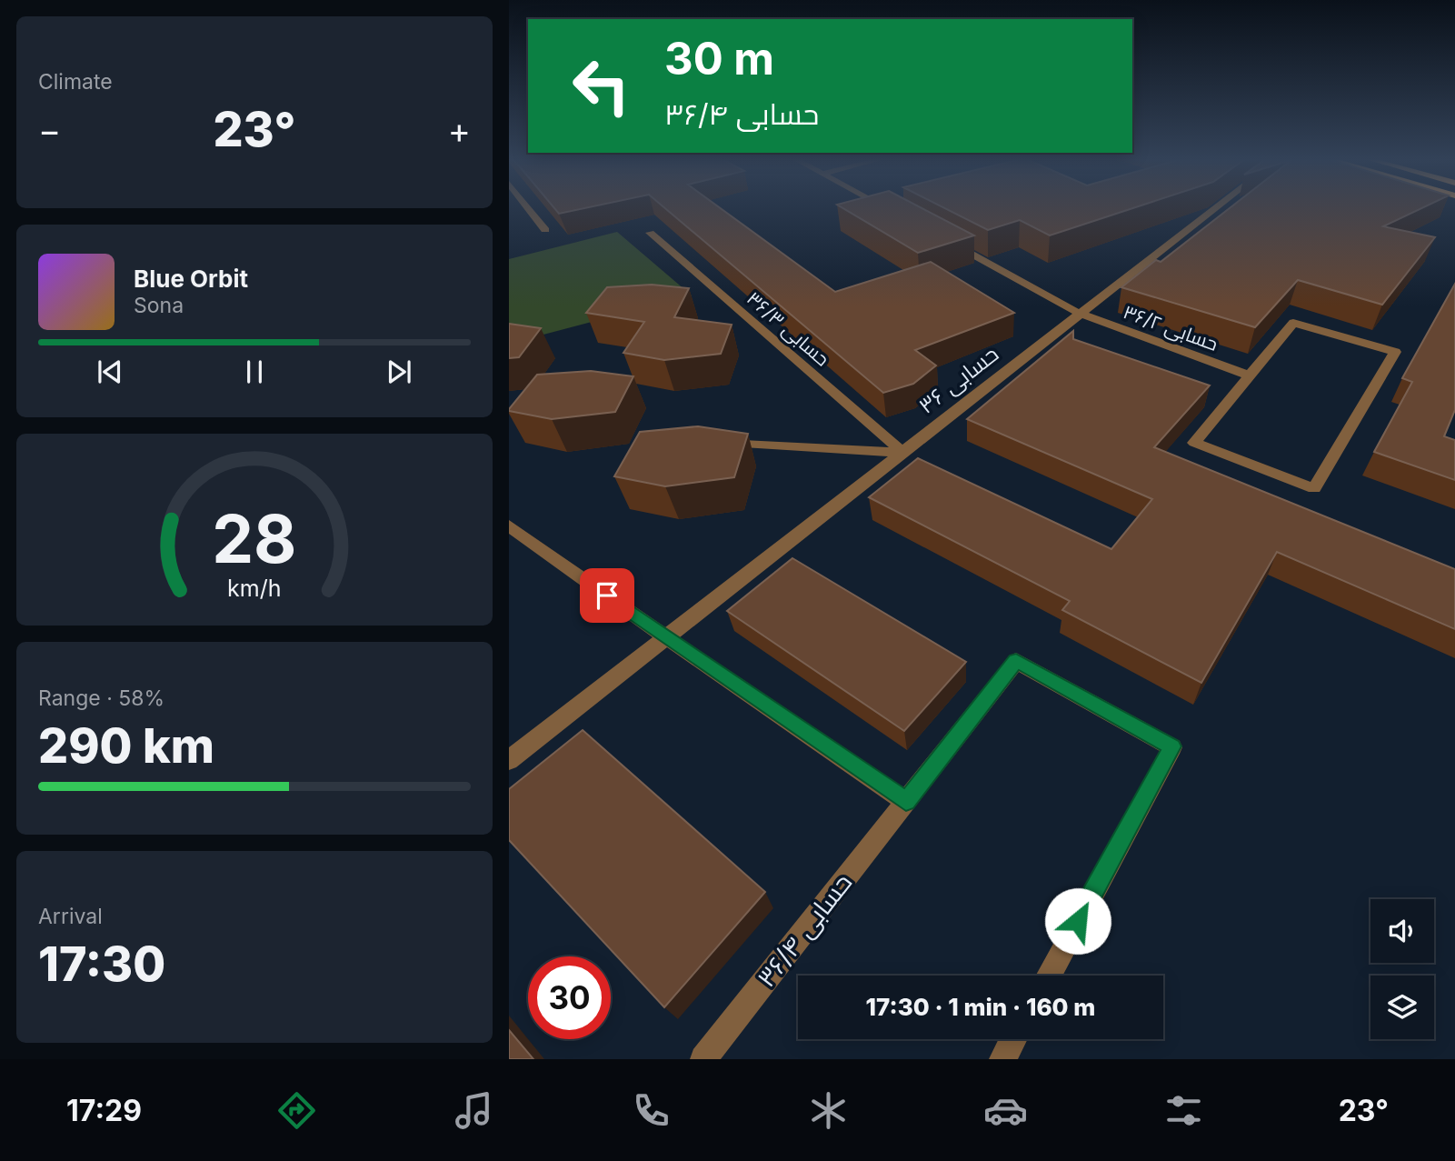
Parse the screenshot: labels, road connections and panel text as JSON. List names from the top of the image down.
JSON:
{
  "streets": {
    "street": [
      "حسابی ۳۶/۲",
      "حسابی ۳۶/۳",
      "حسابی ۳۶",
      "حسابی ۳۶/۴"
    ]
  },
  "crossings": [
    ["حسابی ۳۶/۲", "حسابی ۳۶"],
    ["حسابی ۳۶/۳", "حسابی ۳۶"]
  ],
  "page": {
    "tile": [
      "Climate",
      ["Range · 58%", "290 km"],
      ["Arrival", "17:30"]
    ],
    "turn": ["30 m", "حسابی ۳۶/۴"],
    "heat": ["−", "23°", "+"],
    "song": ["Blue Orbit", "Sona"],
    "limit": "30",
    "trip": "17:30 · 1 min · 160 m",
    "tabs": ["17:29", "23°"],
    "gauge": ["28", "km/h"]
  }
}
